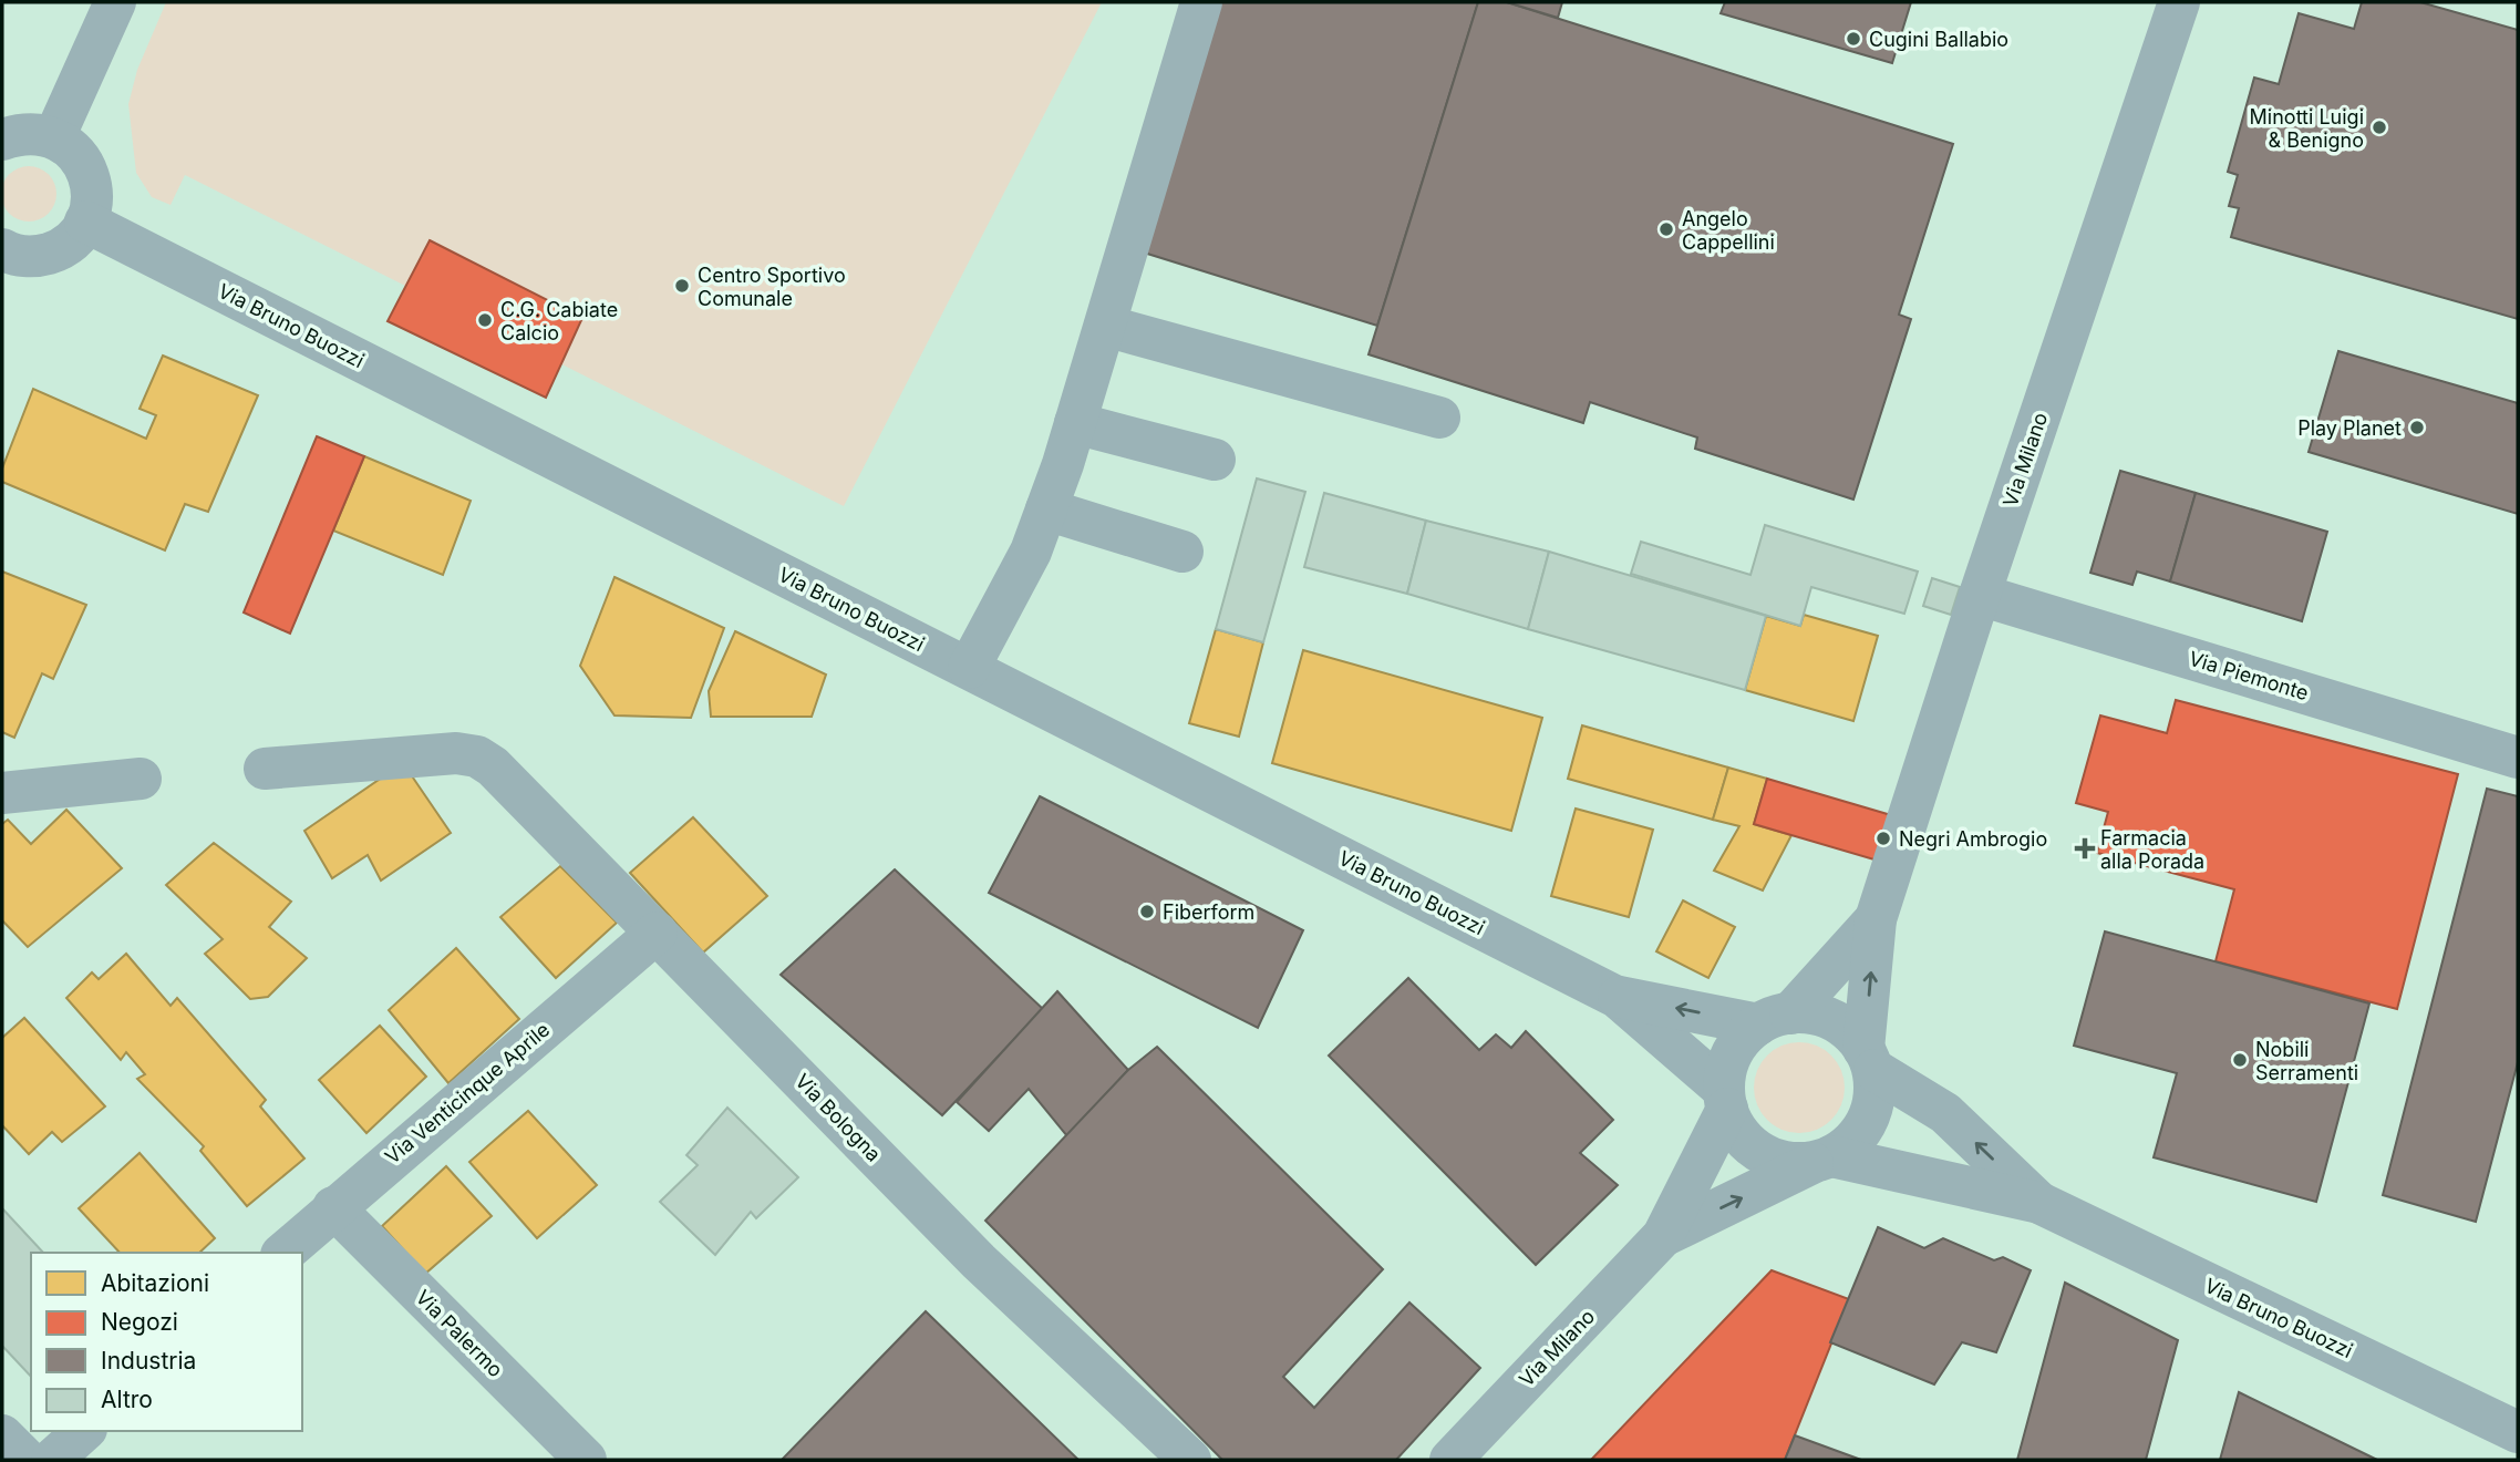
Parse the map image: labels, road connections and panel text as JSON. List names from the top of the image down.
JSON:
{
  "streets": {
    "street": [
      "Via Bruno Buozzi",
      "Via Milano",
      "Via Piemonte",
      "Via Venticinque Aprile",
      "Via Bologna",
      "Via Palermo"
    ]
  },
  "crossings": [
    ["Via Bruno Buozzi", "Via Milano"],
    ["Via Milano", "Via Piemonte"],
    ["Via Venticinque Aprile", "Via Bologna"],
    ["Via Venticinque Aprile", "Via Palermo"]
  ],
  "places": {
    "other": [
      "Cugini Ballabio",
      "Minotti Luigi & Benigno",
      "Angelo Cappellini",
      "Centro Sportivo Comunale",
      "C.G. Cabiate Calcio",
      "Play Planet",
      "Negri Ambrogio",
      "Fiberform",
      "Nobili Serramenti"
    ],
    "health": ["Farmacia alla Porada"]
  },
  "legend": [
    "Abitazioni",
    "Negozi",
    "Industria",
    "Altro"
  ]
}
